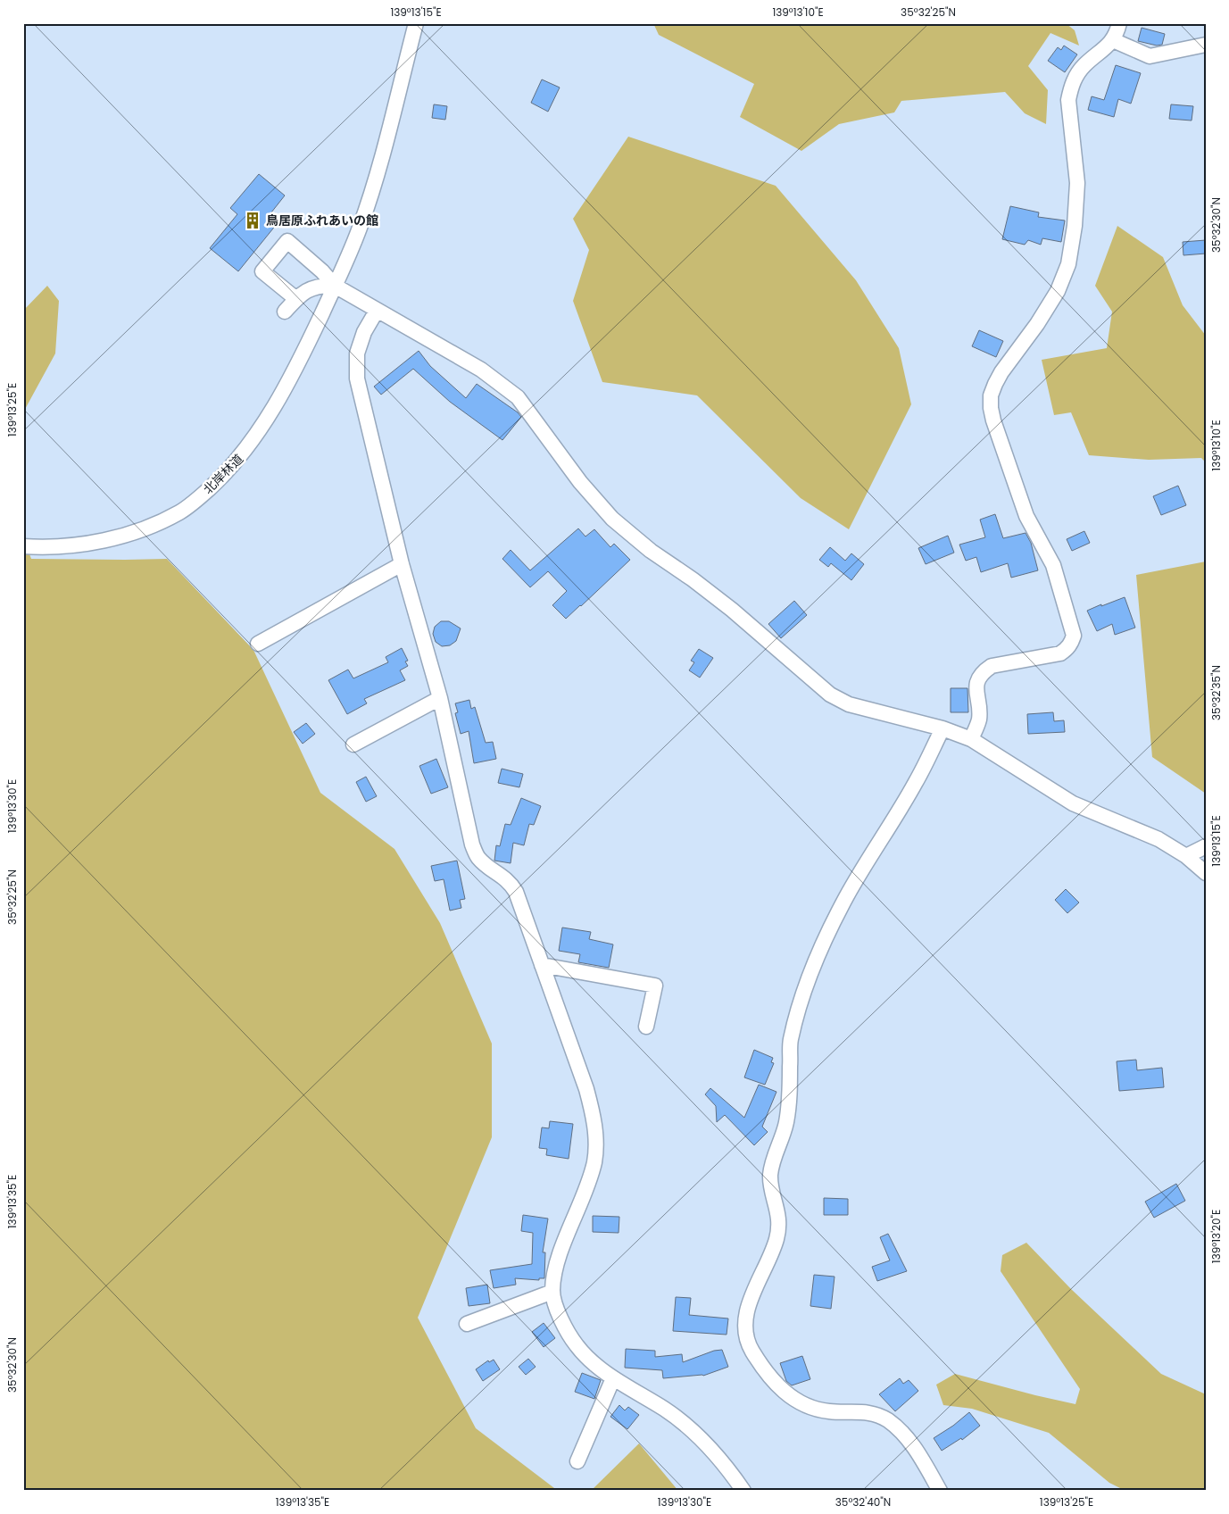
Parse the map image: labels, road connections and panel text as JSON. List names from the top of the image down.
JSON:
{
  "streets": {
    "street": ["北岸林道"]
  },
  "places": {
    "building": ["鳥居原ふれあいの館"]
  },
  "coordinates": [
    "139°13'15\"E",
    "139°13'10\"E",
    "35°32'25\"N",
    "35°32'30\"N",
    "139°13'25\"E",
    "35°32'35\"N",
    "139°13'30\"E",
    "139°13'35\"E",
    "139°13'20\"E",
    "35°32'40\"N"
  ]
}
